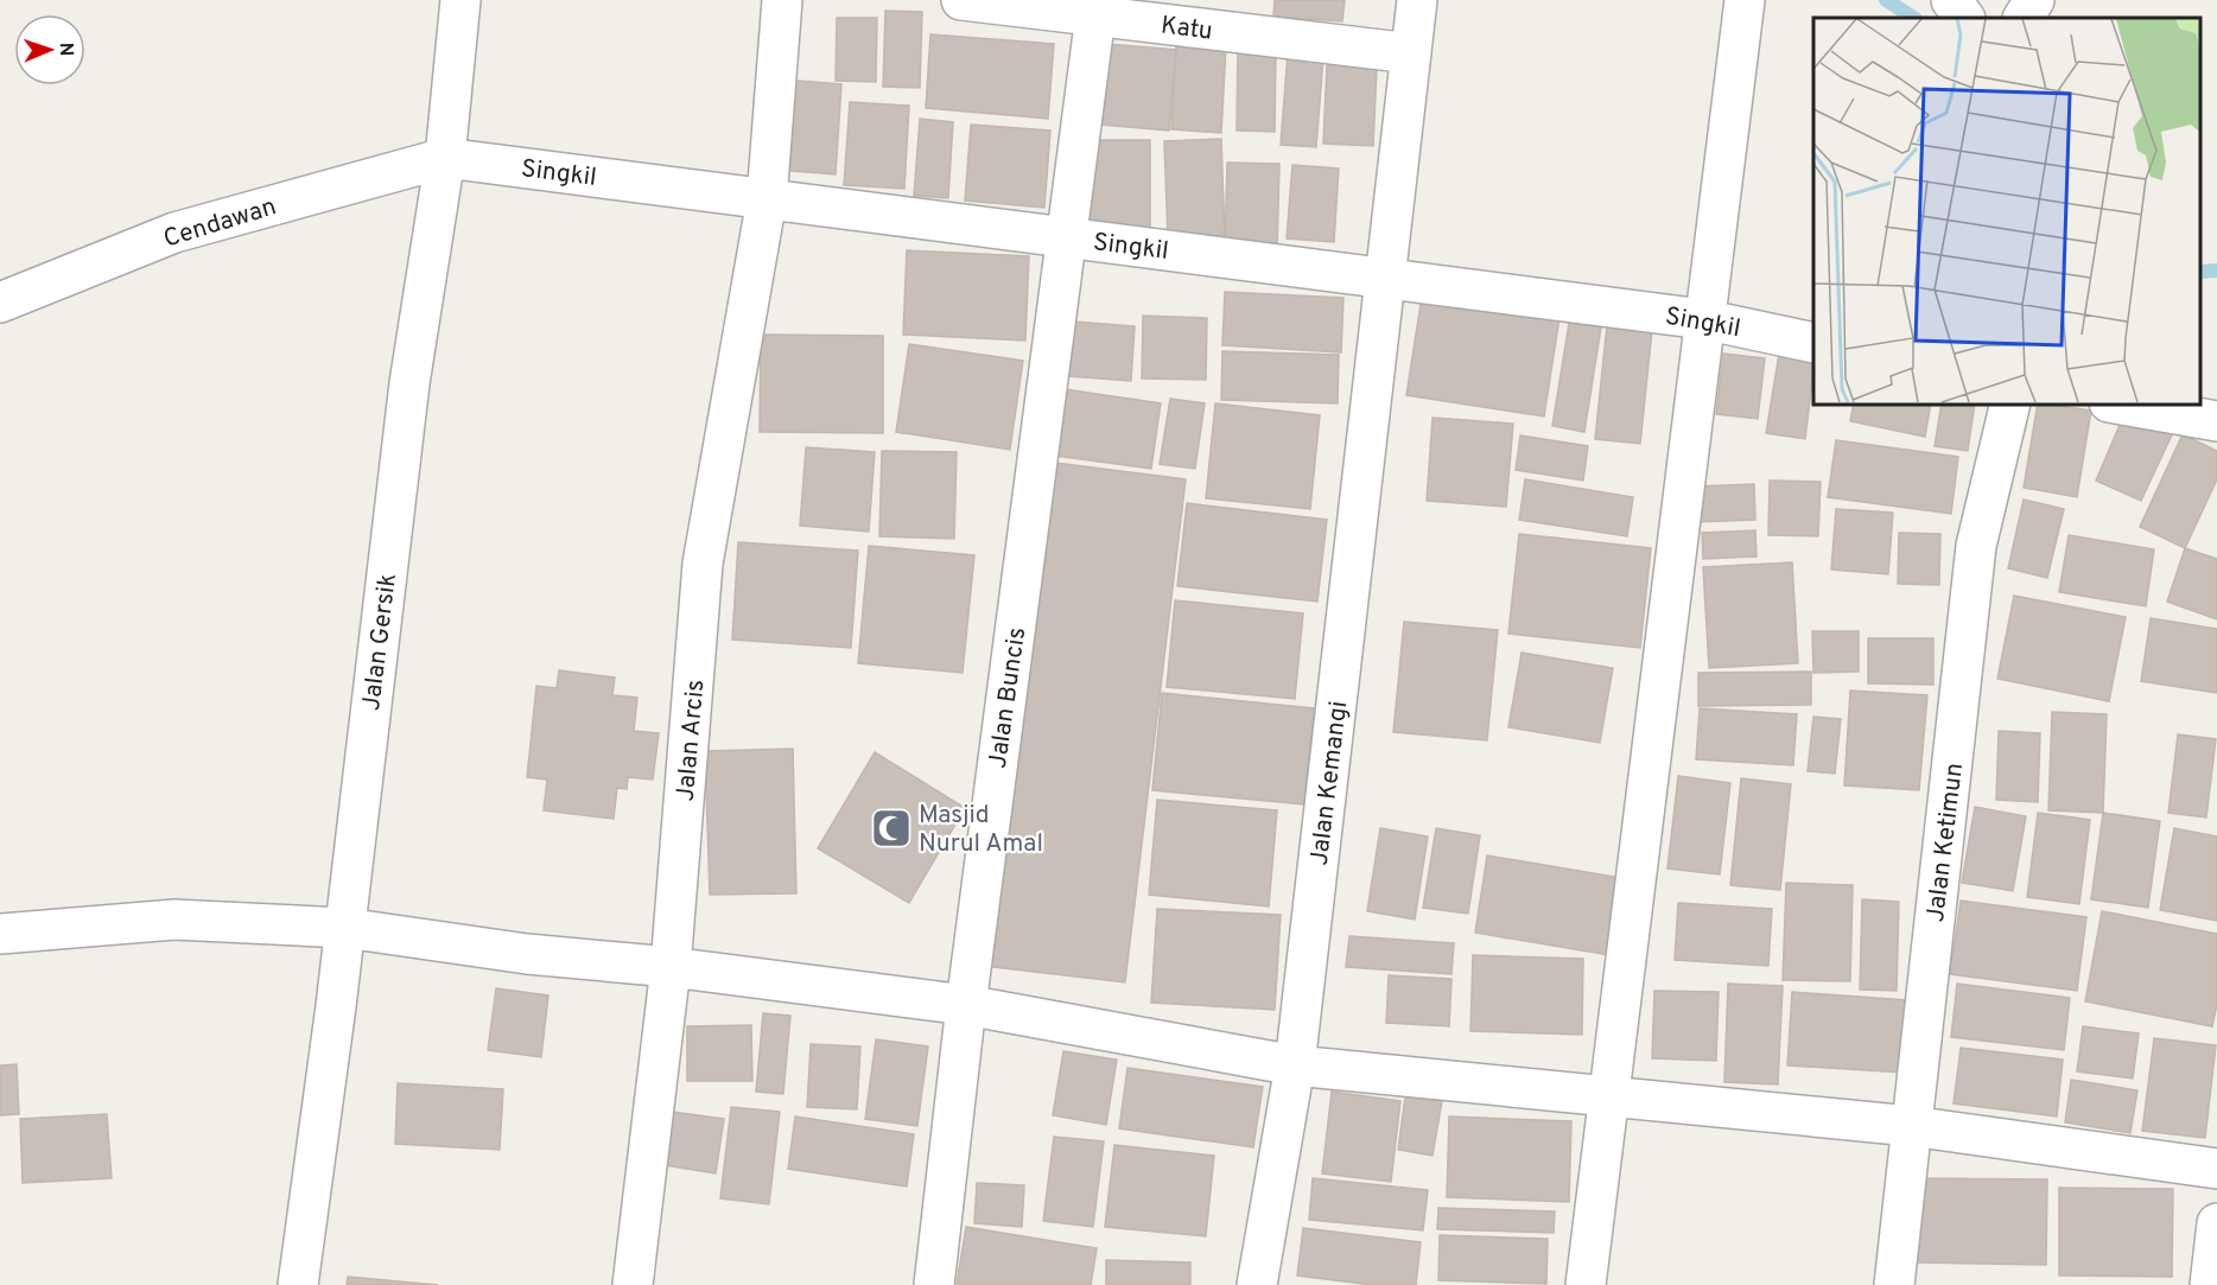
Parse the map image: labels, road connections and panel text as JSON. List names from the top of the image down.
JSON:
{
  "streets": {
    "street": [
      "Katu",
      "Singkil",
      "Cendawan",
      "Jalan Gersik",
      "Jalan Buncis",
      "Jalan Arcis",
      "Jalan Kemangi",
      "Jalan Ketimun"
    ]
  },
  "crossings": [
    ["Katu", "Jalan Buncis"],
    ["Katu", "Jalan Kemangi"],
    ["Singkil", "Cendawan"],
    ["Singkil", "Jalan Gersik"],
    ["Singkil", "Jalan Buncis"],
    ["Singkil", "Jalan Arcis"],
    ["Singkil", "Jalan Kemangi"],
    ["Cendawan", "Jalan Gersik"]
  ],
  "places": {
    "mosque": ["Masjid Nurul Amal"]
  },
  "north": "right"
}
